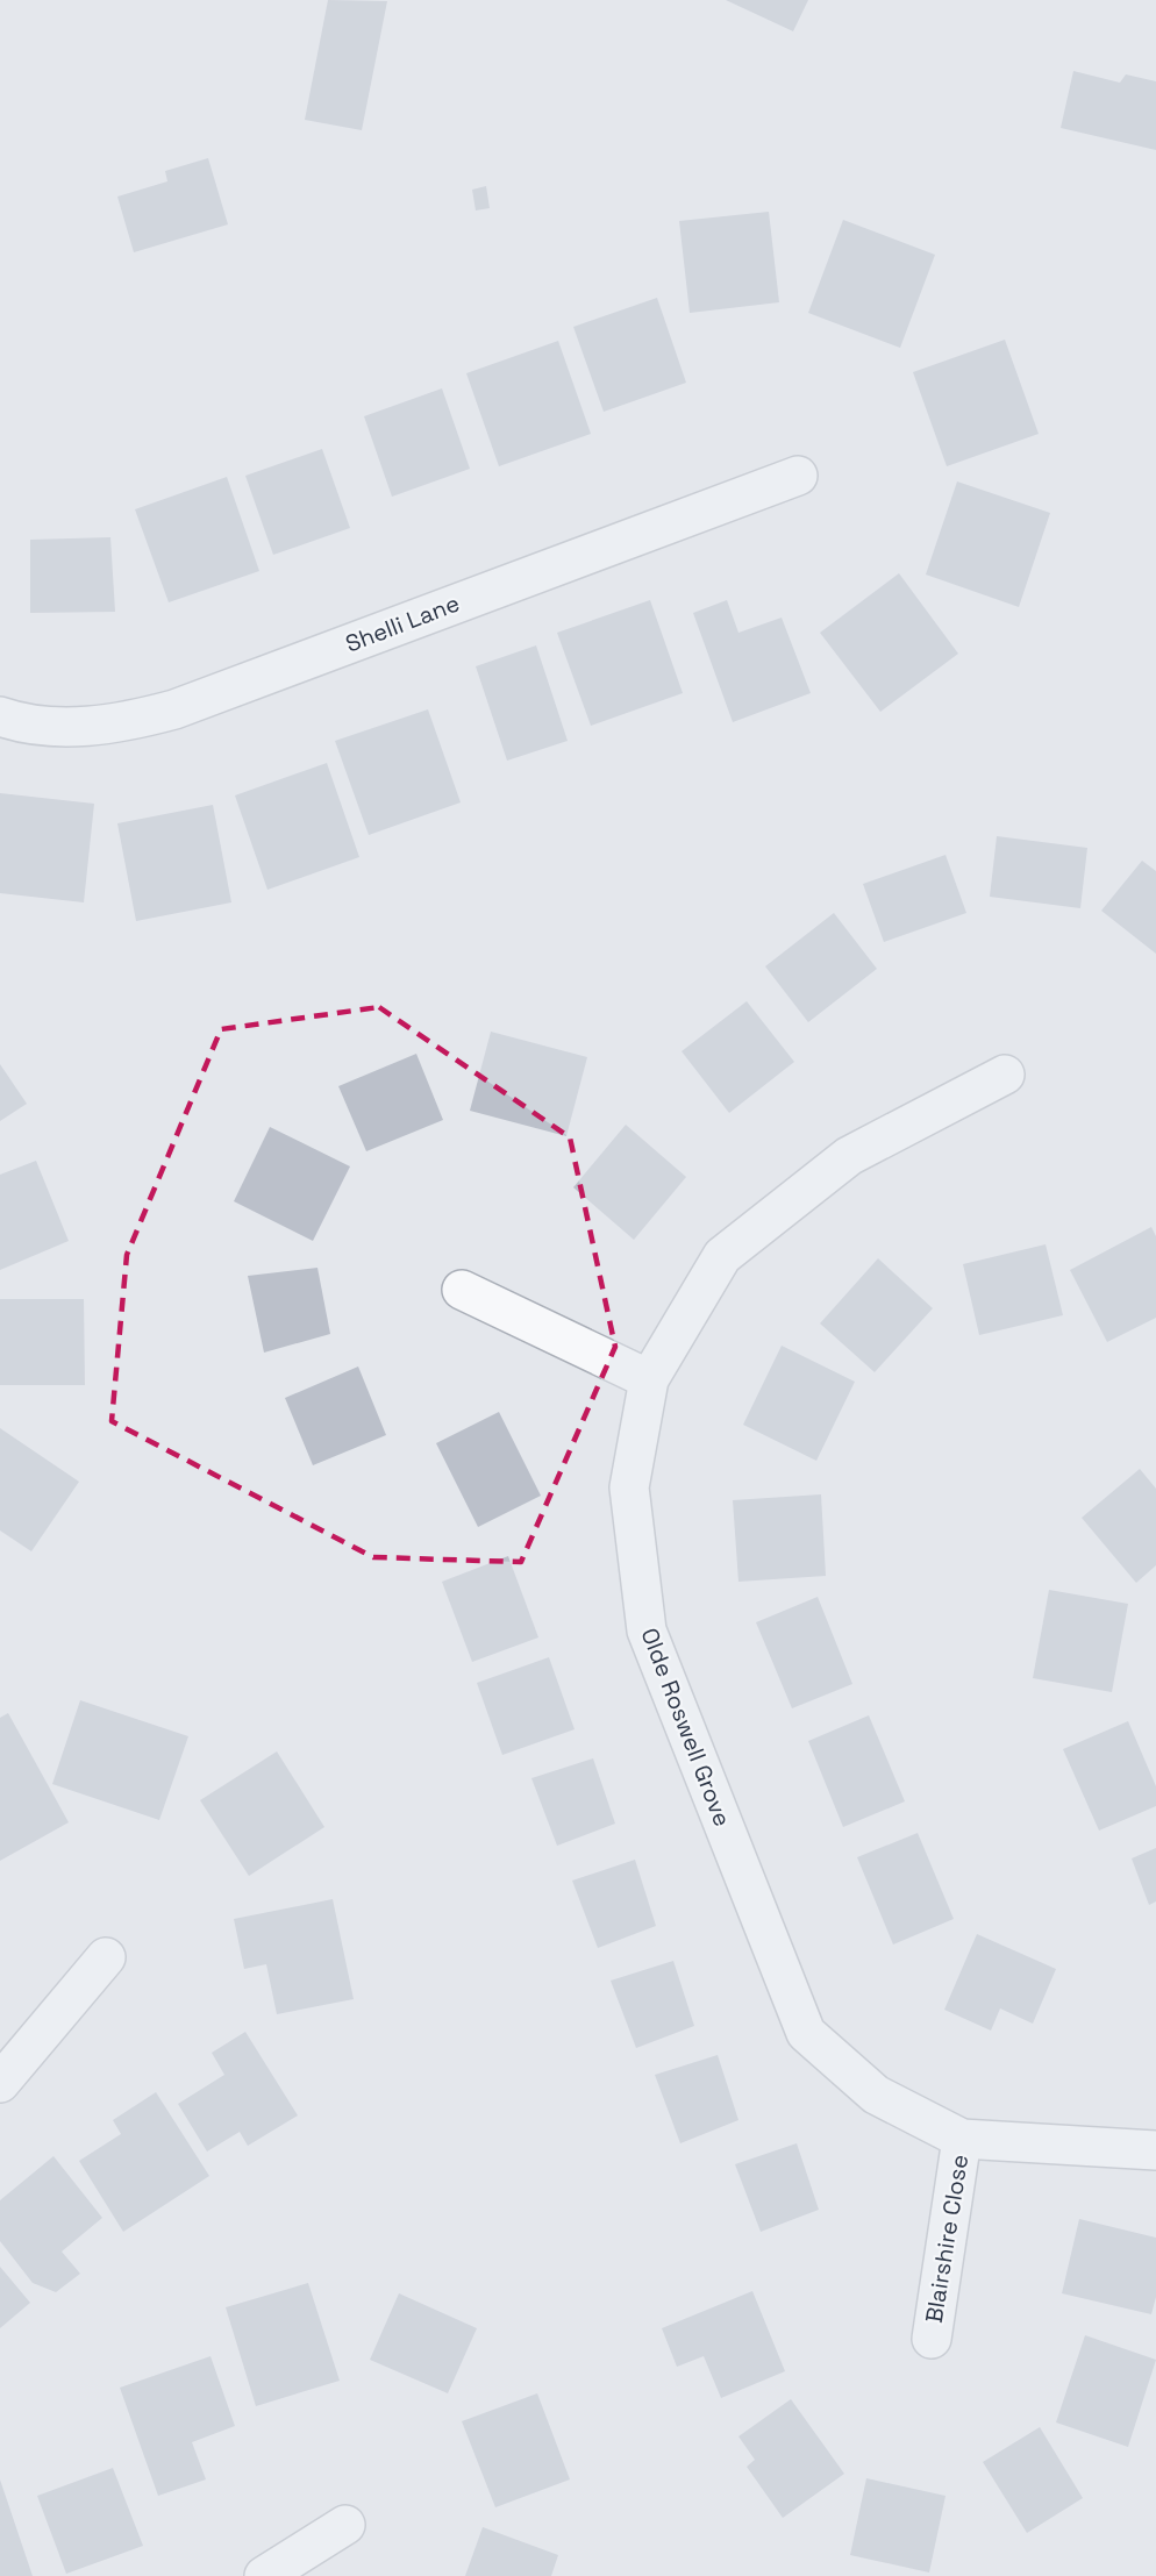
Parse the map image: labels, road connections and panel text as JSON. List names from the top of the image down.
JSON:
{
  "streets": {
    "street": ["Shelli Lane", "Olde Roswell Grove", "Blairshire Close"]
  },
  "crossings": [
    ["Olde Roswell Grove", "Blairshire Close"]
  ]
}
